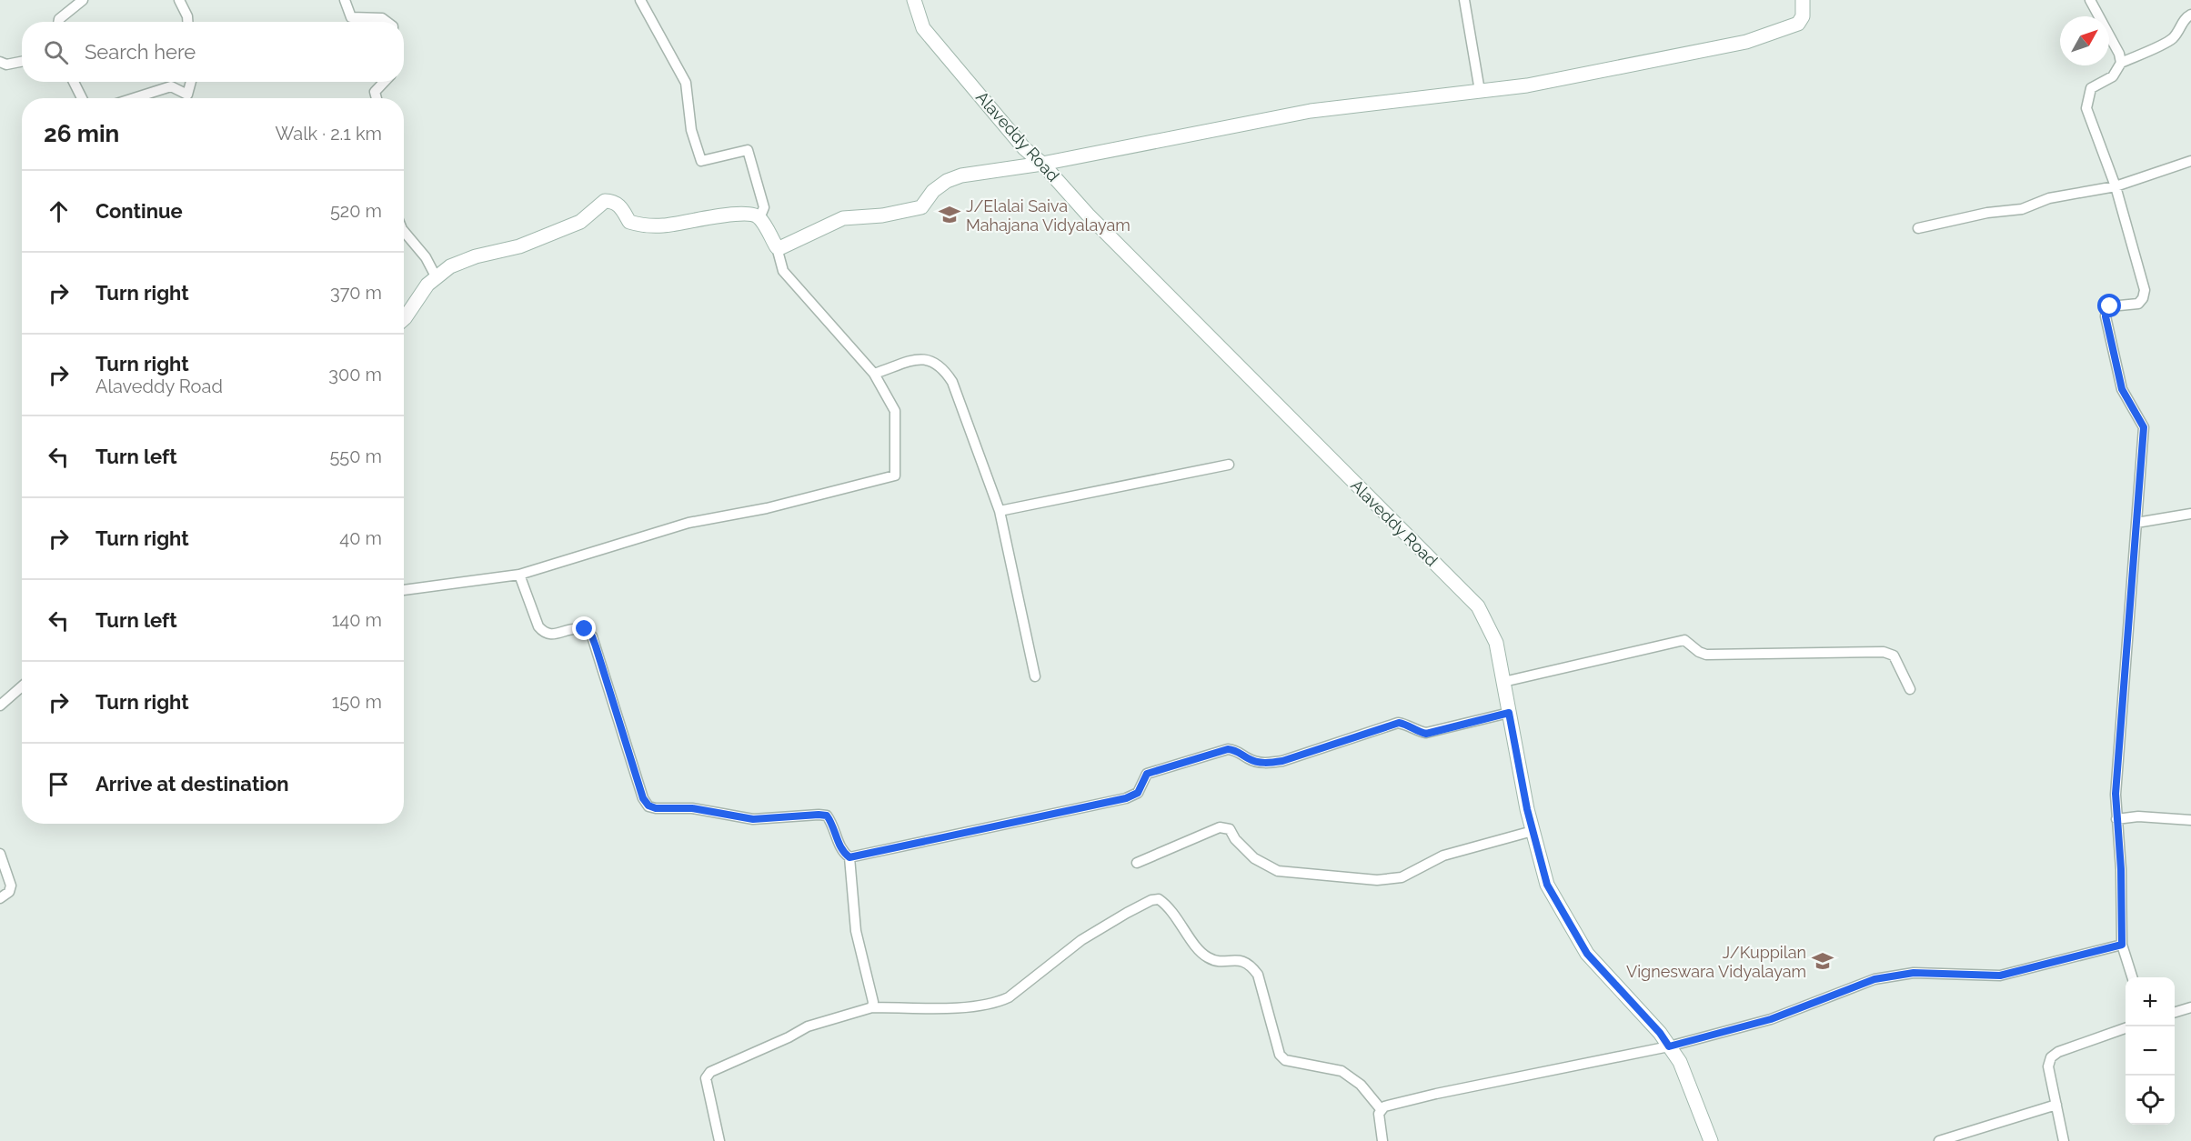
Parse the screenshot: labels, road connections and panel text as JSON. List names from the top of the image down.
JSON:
{
  "streets": {
    "street": ["Alaveddy Road"]
  },
  "places": {
    "school or university": ["J/Elalai Saiva Mahajana Vidyalayam", "J/Kuppilan Vigneswara Vidyalayam"]
  },
  "north": "top right",
  "page": {
    "search": "Search here",
    "heading": ["26 min", "Walk · 2.1 km"],
    "list": [
      ["Continue", "520 m"],
      ["Turn right", "370 m"],
      ["Turn right", "Alaveddy Road", "300 m"],
      ["Turn left", "550 m"],
      ["Turn right", "40 m"],
      ["Turn left", "140 m"],
      ["Turn right", "150 m"],
      "Arrive at destination"
    ],
    "map_buttons": ["+", "−"]
  }
}
